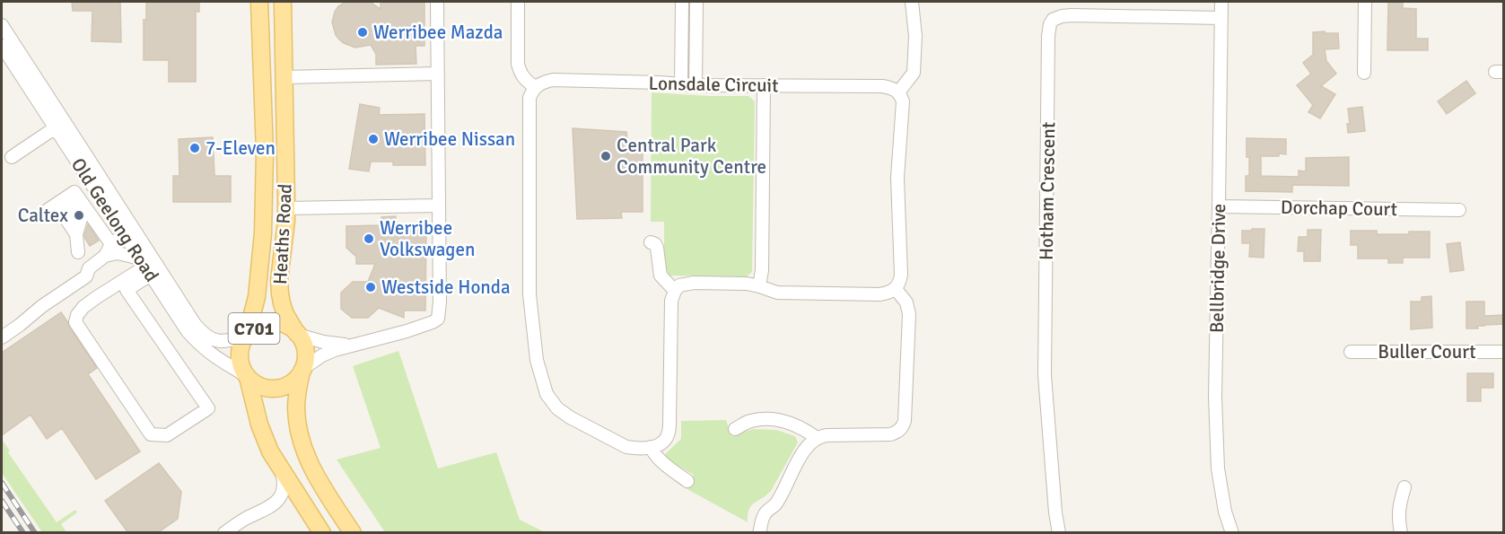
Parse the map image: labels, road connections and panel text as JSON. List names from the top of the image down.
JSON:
{
  "streets": {
    "main road": ["Heaths Road", "C701"],
    "street": [
      "Lonsdale Circuit",
      "Hotham Crescent",
      "Dorchap Court",
      "Old Geelong Road",
      "Bellbridge Drive",
      "Buller Court"
    ]
  },
  "crossings": [
    ["Hotham Crescent", "Bellbridge Drive"],
    ["Dorchap Court", "Bellbridge Drive"],
    ["Old Geelong Road", "Heaths Road"],
    ["Old Geelong Road", "C701"],
    ["Heaths Road", "C701"]
  ],
  "places": [
    "Werribee Mazda",
    "Werribee Nissan",
    "7-Eleven",
    "Central Park Community Centre",
    "Caltex",
    "Werribee Volkswagen",
    "Westside Honda"
  ]
}
